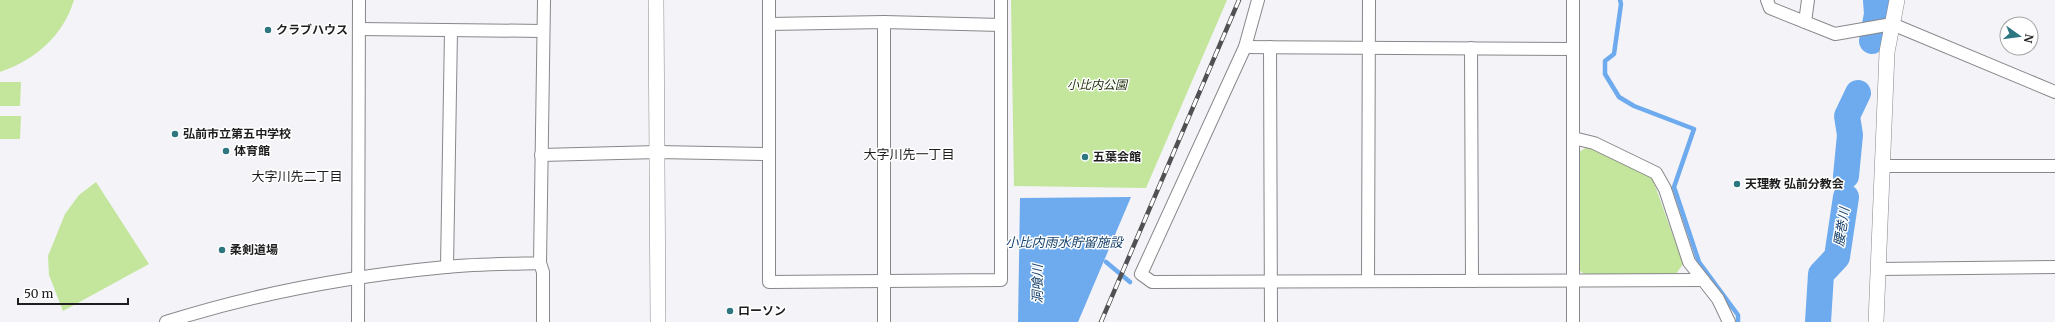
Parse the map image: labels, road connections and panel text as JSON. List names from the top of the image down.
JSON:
{
  "districts": ["大字川先一丁目", "大字川先二丁目"],
  "water": ["腰巻川", "小比内雨水貯留施設", "洞喰川"],
  "parks": ["小比内公園"],
  "places": [
    "クラブハウス",
    "弘前市立第五中学校",
    "体育館",
    "五葉会館",
    "天理教 弘前分教会",
    "柔剣道場",
    "ローソン"
  ],
  "scale_bar": "50 m",
  "north": "right"
}
